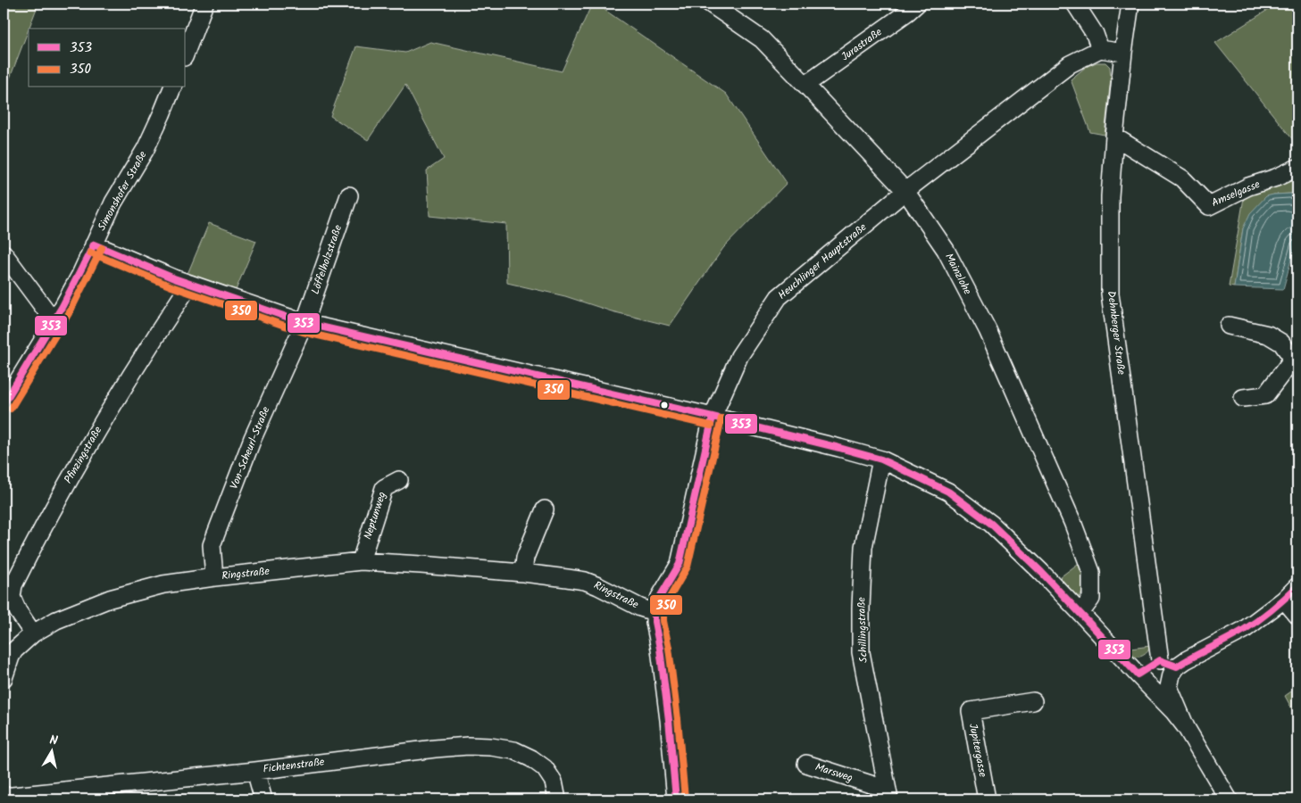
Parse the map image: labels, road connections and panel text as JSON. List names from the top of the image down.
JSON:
{
  "streets": {
    "street": [
      "Jurastraße",
      "Simonshofer Straße",
      "Amselgasse",
      "Löffelholzstraße",
      "Heuchlinger Hauptstraße",
      "Mainzlohe",
      "Dehnberger Straße",
      "Von-Scheurl-Straße",
      "Pfinzingstraße",
      "Neptunweg",
      "Ringstraße",
      "Schillingstraße",
      "Jupitergasse",
      "Fichtenstraße",
      "Marsweg"
    ]
  },
  "crossings": [
    ["Jurastraße", "Mainzlohe"],
    ["Amselgasse", "Dehnberger Straße"],
    ["Löffelholzstraße", "Von-Scheurl-Straße"],
    ["Heuchlinger Hauptstraße", "Mainzlohe"],
    ["Heuchlinger Hauptstraße", "Ringstraße"],
    ["Von-Scheurl-Straße", "Ringstraße"],
    ["Pfinzingstraße", "Ringstraße"],
    ["Neptunweg", "Ringstraße"],
    ["Schillingstraße", "Marsweg"]
  ],
  "lines": ["transit line 353", "transit line 350"],
  "legend": ["353", "350"],
  "north": "top"
}
